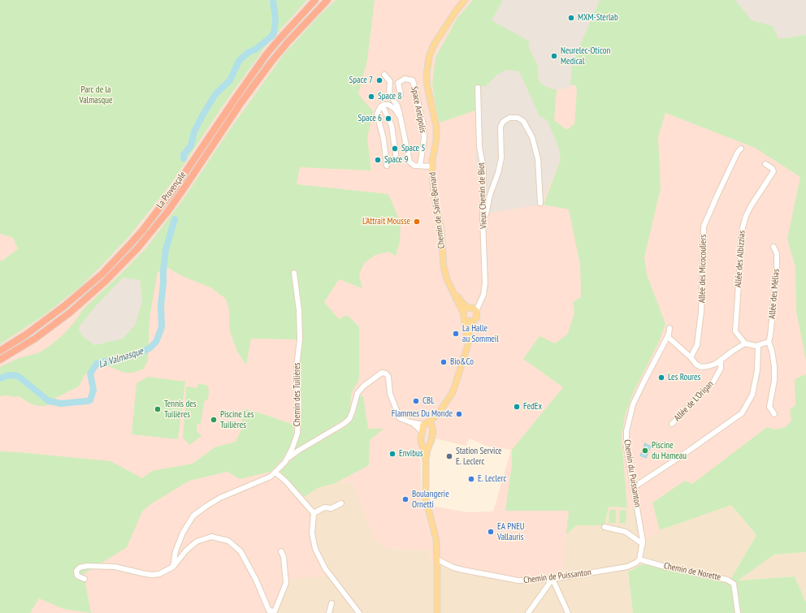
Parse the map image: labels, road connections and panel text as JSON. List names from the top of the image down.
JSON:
{
  "streets": {
    "highway": ["La Provençale"],
    "main road": ["Chemin de Saint-Bernard"],
    "street": [
      "Space Antipolis",
      "Vieux Chemin de Biot",
      "Allée des Albizzias",
      "Allée des Micocouliers",
      "Allée des Mélias",
      "Chemin des Tuilières",
      "Allée de L'Origan",
      "Chemin du Puissanton",
      "Chemin de Norette",
      "Chemin de Puissanton"
    ]
  },
  "crossings": [
    ["Vieux Chemin de Biot", "Chemin de Saint-Bernard"],
    ["Chemin du Puissanton", "Chemin de Norette"],
    ["Chemin du Puissanton", "Chemin de Puissanton"],
    ["Chemin de Norette", "Chemin de Puissanton"]
  ],
  "water": ["La Valmasque"],
  "parks": ["Parc de la Valmasque"],
  "places": [
    "MXM-Sterlab",
    "Neurelec-Oticon Medical",
    "Space 7",
    "Space 8",
    "Space 6",
    "Space 5",
    "Space 9",
    "L'Attrait Mousse",
    "La Halle au Sommeil",
    "Bio&Co",
    "Les Roures",
    "CBL",
    "FedEx",
    "Tennis des Tuilières",
    "Flammes Du Monde",
    "Piscine Les Tuilières",
    "Piscine du Hameau",
    "Envibus",
    "Station Service E. Leclerc",
    "E. Leclerc",
    "Boulangerie Ornetti",
    "EA PNEU Vallauris"
  ]
}
